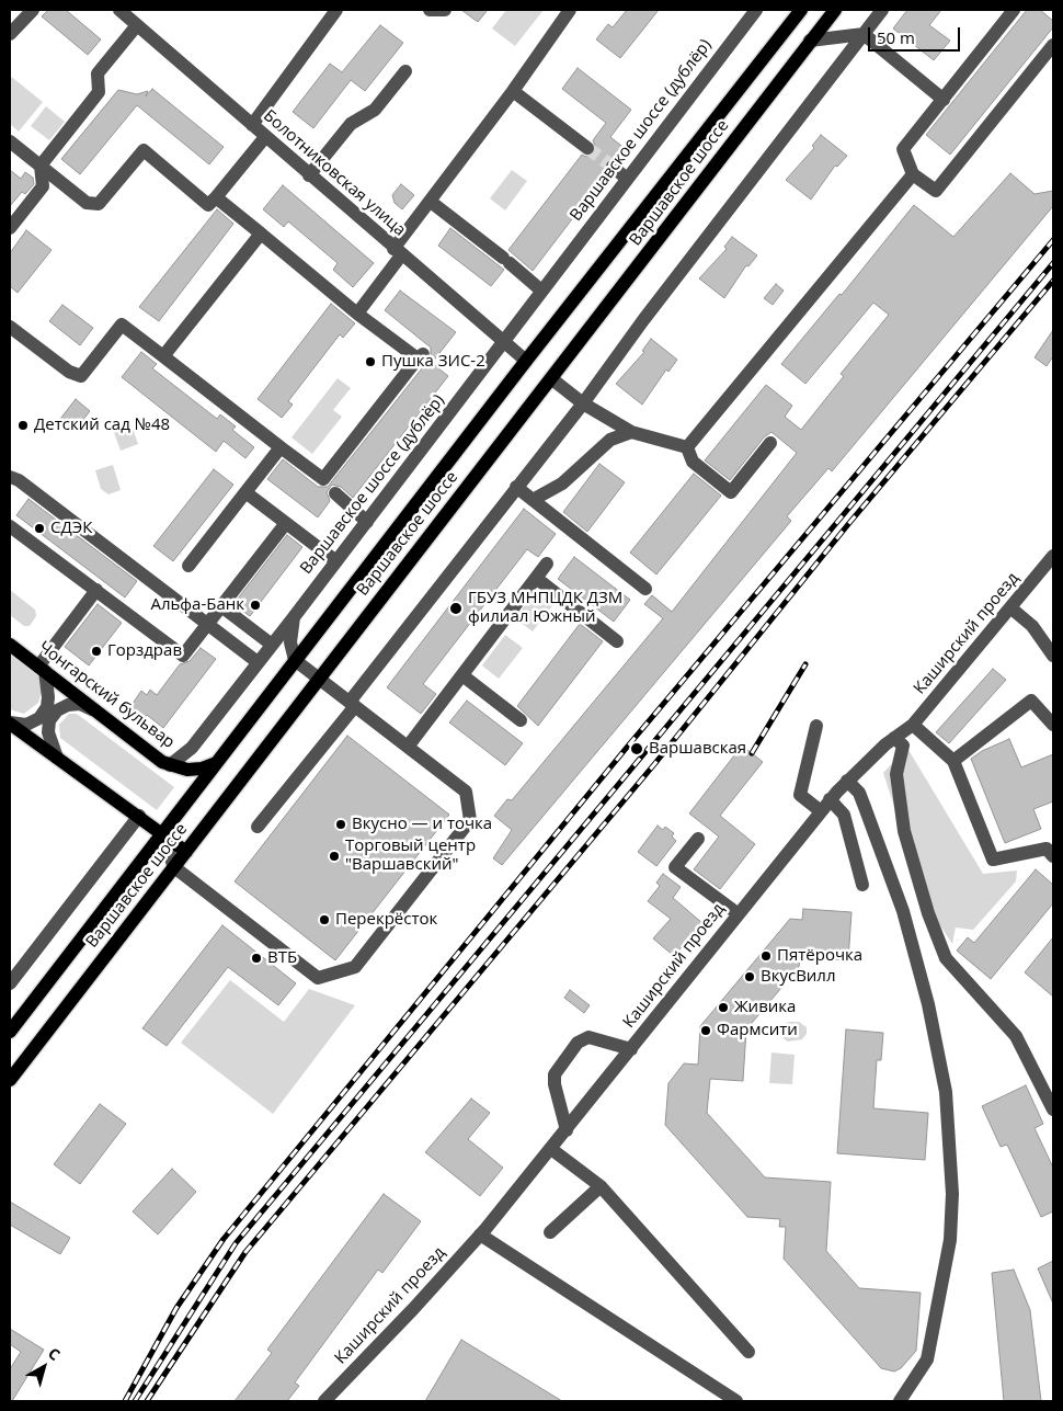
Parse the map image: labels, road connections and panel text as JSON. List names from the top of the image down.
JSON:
{
  "streets": {
    "main road": ["Варшавское шоссе", "Чонгарский бульвар"],
    "street": ["Варшавское шоссе (дублёр)", "Болотниковская улица", "Каширский проезд"]
  },
  "crossings": [
    ["Варшавское шоссе (дублёр)", "Болотниковская улица"],
    ["Варшавское шоссе (дублёр)", "Чонгарский бульвар"],
    ["Болотниковская улица", "Варшавское шоссе"],
    ["Варшавское шоссе", "Чонгарский бульвар"]
  ],
  "places": [
    "Пушка ЗИС-2",
    "Детский сад №48",
    "СДЭК",
    "Альфа-Банк",
    "ГБУЗ МНПЦДК ДЗМ филиал Южный",
    "Горздрав",
    "Варшавская",
    "Вкусно — и точка",
    "Торговый центр \"Варшавский\"",
    "Перекрёсток",
    "Пятёрочка",
    "ВТБ",
    "ВкусВилл",
    "Живика",
    "Фармсити"
  ],
  "scale_bar": "50 m",
  "north": "top right"
}
